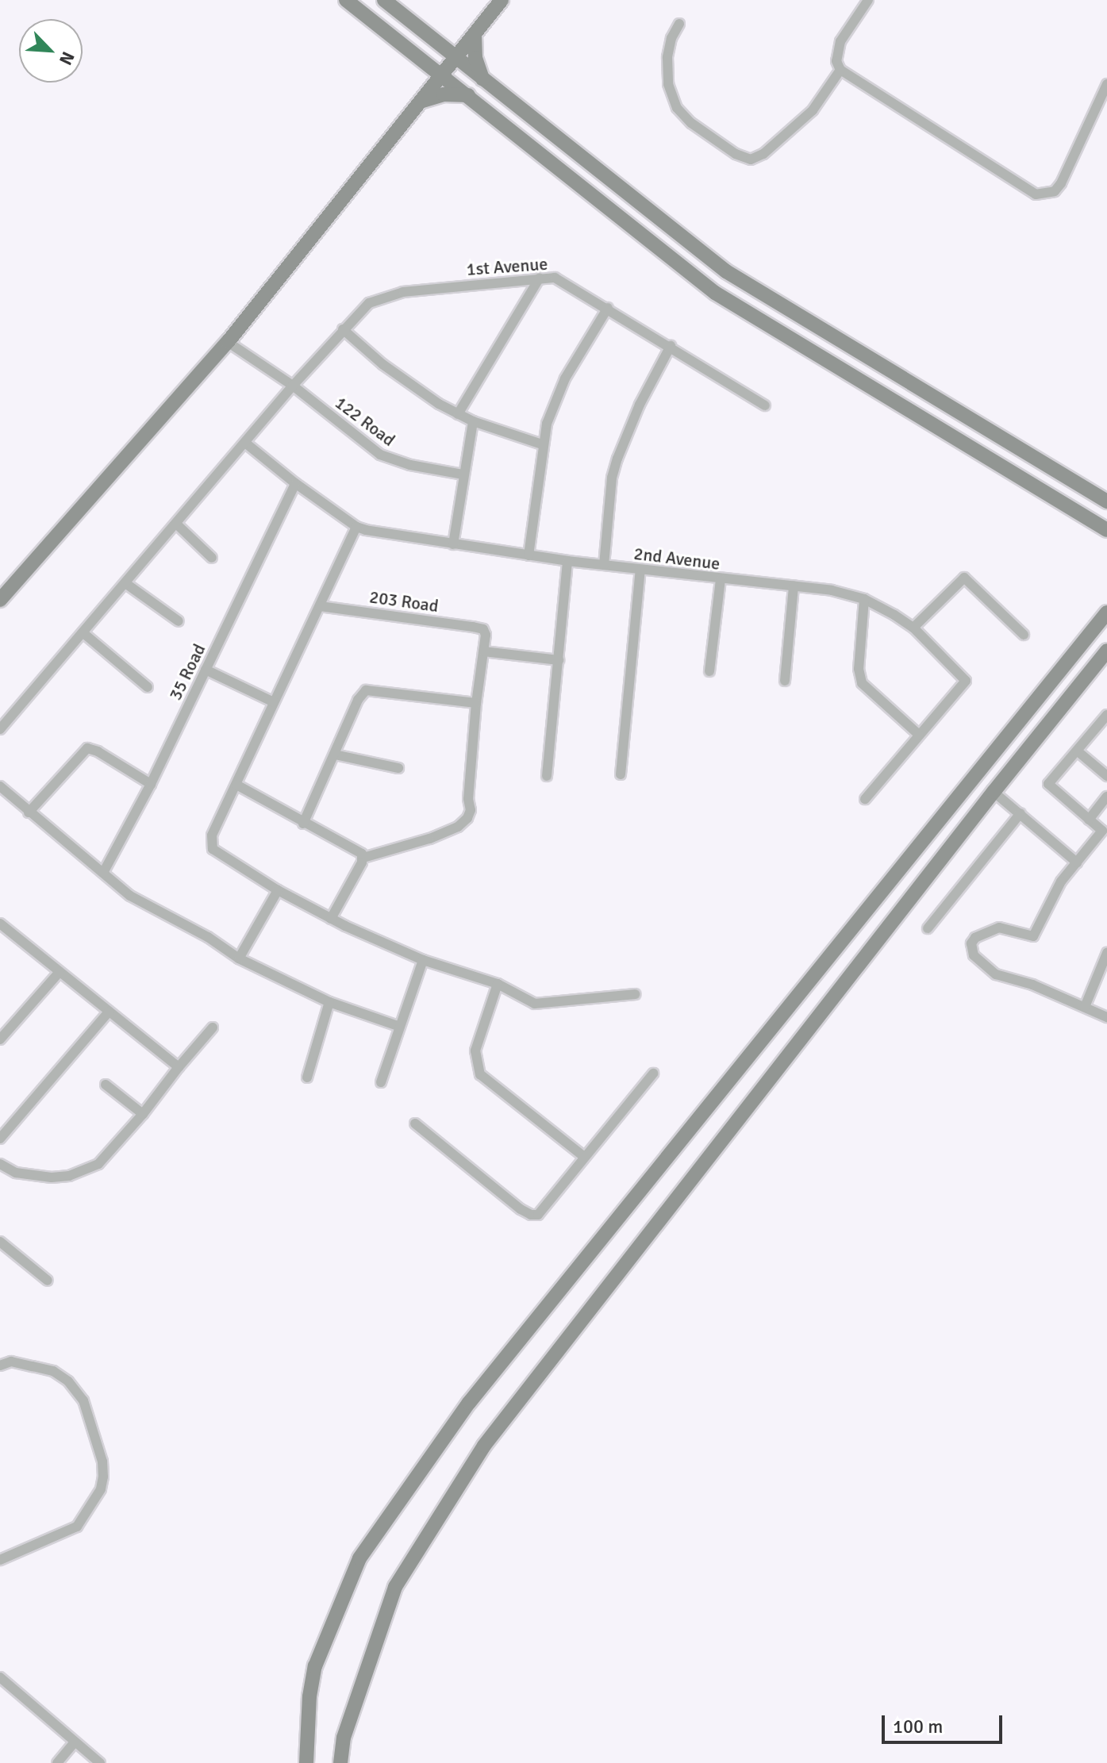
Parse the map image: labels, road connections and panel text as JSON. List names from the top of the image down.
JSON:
{
  "streets": {
    "street": [
      "1st Avenue",
      "122 Road",
      "2nd Avenue",
      "203 Road",
      "35 Road"
    ]
  },
  "crossings": [
    ["1st Avenue", "122 Road"],
    ["1st Avenue", "2nd Avenue"],
    ["2nd Avenue", "35 Road"]
  ],
  "scale_bar": "100 m",
  "north": "bottom right"
}
